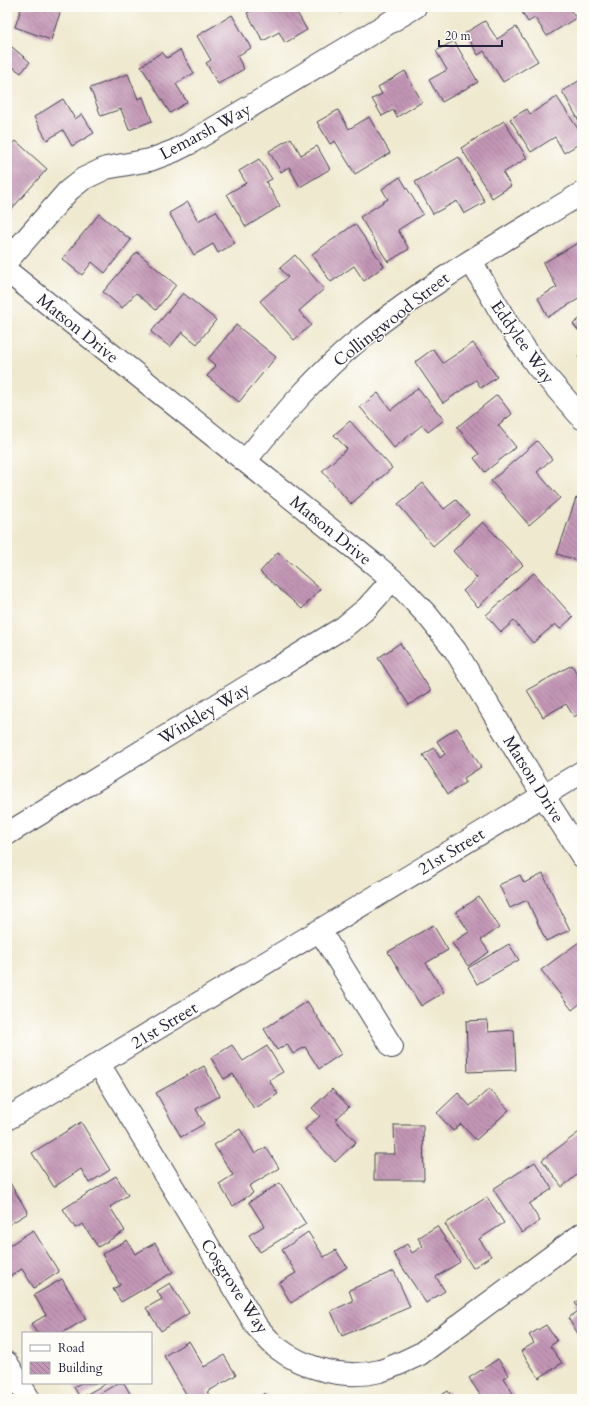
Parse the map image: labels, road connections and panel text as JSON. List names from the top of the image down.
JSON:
{
  "streets": {
    "street": [
      "Lemarsh Way",
      "Collingwood Street",
      "Matson Drive",
      "Eddylee Way",
      "Winkley Way",
      "21st Street",
      "Cosgrove Way"
    ]
  },
  "crossings": [
    ["Collingwood Street", "Matson Drive"],
    ["Collingwood Street", "Eddylee Way"],
    ["Matson Drive", "Winkley Way"],
    ["Matson Drive", "21st Street"],
    ["21st Street", "Cosgrove Way"]
  ],
  "legend": ["Road", "Building"],
  "scale_bar": "20 m"
}
